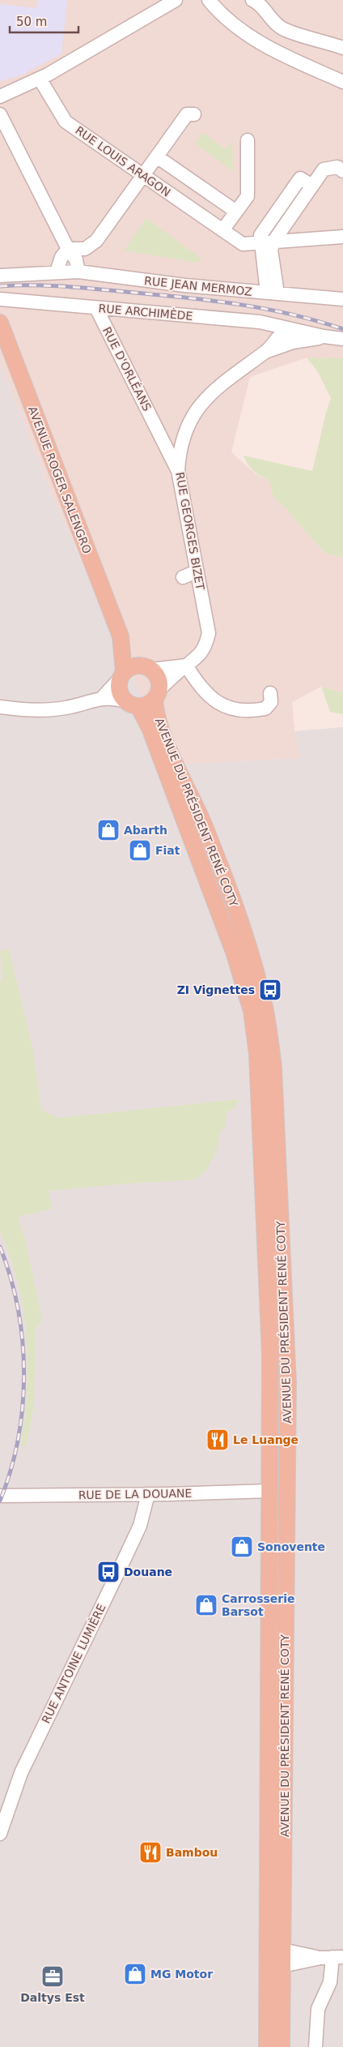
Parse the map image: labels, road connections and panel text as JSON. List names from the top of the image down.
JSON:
{
  "streets": {
    "main road": ["AVENUE ROGER SALENGRO", "AVENUE DU PRÉSIDENT RENÉ COTY"],
    "street": [
      "RUE LOUIS ARAGON",
      "RUE JEAN MERMOZ",
      "RUE ARCHIMÈDE",
      "RUE D'ORLÉANS",
      "RUE GEORGES BIZET",
      "RUE DE LA DOUANE",
      "RUE ANTOINE LUMIÈRE"
    ]
  },
  "crossings": [
    ["RUE ARCHIMÈDE", "RUE D'ORLÉANS"],
    ["RUE ARCHIMÈDE", "RUE GEORGES BIZET"],
    ["RUE D'ORLÉANS", "RUE GEORGES BIZET"],
    ["AVENUE ROGER SALENGRO", "RUE GEORGES BIZET"],
    ["AVENUE ROGER SALENGRO", "AVENUE DU PRÉSIDENT RENÉ COTY"],
    ["RUE GEORGES BIZET", "AVENUE DU PRÉSIDENT RENÉ COTY"],
    ["AVENUE DU PRÉSIDENT RENÉ COTY", "RUE DE LA DOUANE"],
    ["RUE DE LA DOUANE", "RUE ANTOINE LUMIÈRE"]
  ],
  "places": {
    "shop": [
      "Abarth",
      "Fiat",
      "Sonovente",
      "Carrosserie Barsot",
      "MG Motor"
    ],
    "bus stop": ["ZI Vignettes", "Douane"],
    "restaurant": ["Le Luange", "Bambou"],
    "office": ["Daltys Est"]
  },
  "scale_bar": "50 m"
}
